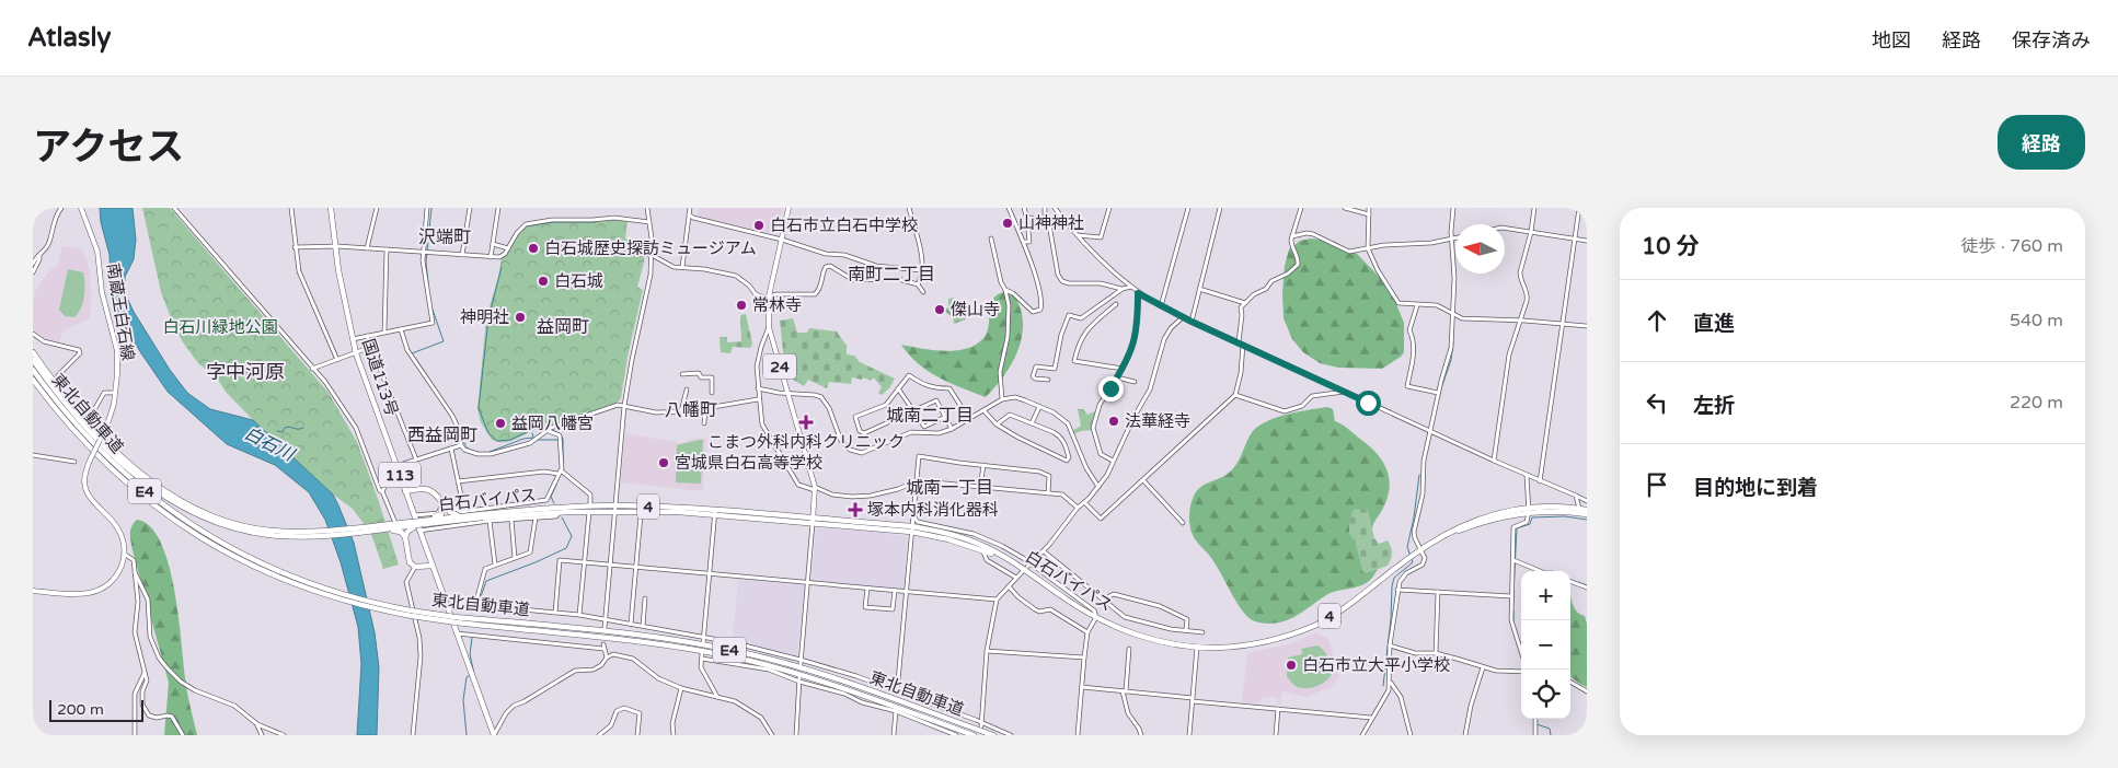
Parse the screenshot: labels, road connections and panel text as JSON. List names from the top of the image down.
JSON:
{
  "streets": {
    "highway": [
      "国道113号",
      "東北自動車道",
      "113",
      "E4",
      "白石バイパス",
      "4"
    ],
    "main road": ["南蔵王白石線", "24"]
  },
  "crossings": [
    ["24", "白石バイパス"],
    ["国道113号", "白石バイパス"]
  ],
  "districts": [
    "沢端町",
    "南町二丁目",
    "益岡町",
    "字中河原",
    "八幡町",
    "城南二丁目",
    "西益岡町",
    "城南一丁目"
  ],
  "water": ["白石川"],
  "parks": ["白石川緑地公園"],
  "places": {
    "other": [
      "山神神社",
      "白石市立白石中学校",
      "白石城歴史探訪ミュージアム",
      "白石城",
      "常林寺",
      "傑山寺",
      "神明社",
      "法華経寺",
      "益岡八幡宮",
      "宮城県白石高等学校",
      "白石市立大平小学校"
    ],
    "health": ["こまつ外科内科クリニック", "塚本内科消化器科"]
  },
  "scale_bar": "200 m",
  "north": "left",
  "page": {
    "header": "Atlasly",
    "nav": ["地図", "経路", "保存済み"],
    "title": "アクセス",
    "buttons": "経路",
    "heading": ["10 分", "徒歩 · 760 m"],
    "list": [
      ["直進", "540 m"],
      ["左折", "220 m"],
      "目的地に到着"
    ],
    "map_buttons": ["+", "−"],
    "scale": "200 m"
  }
}
